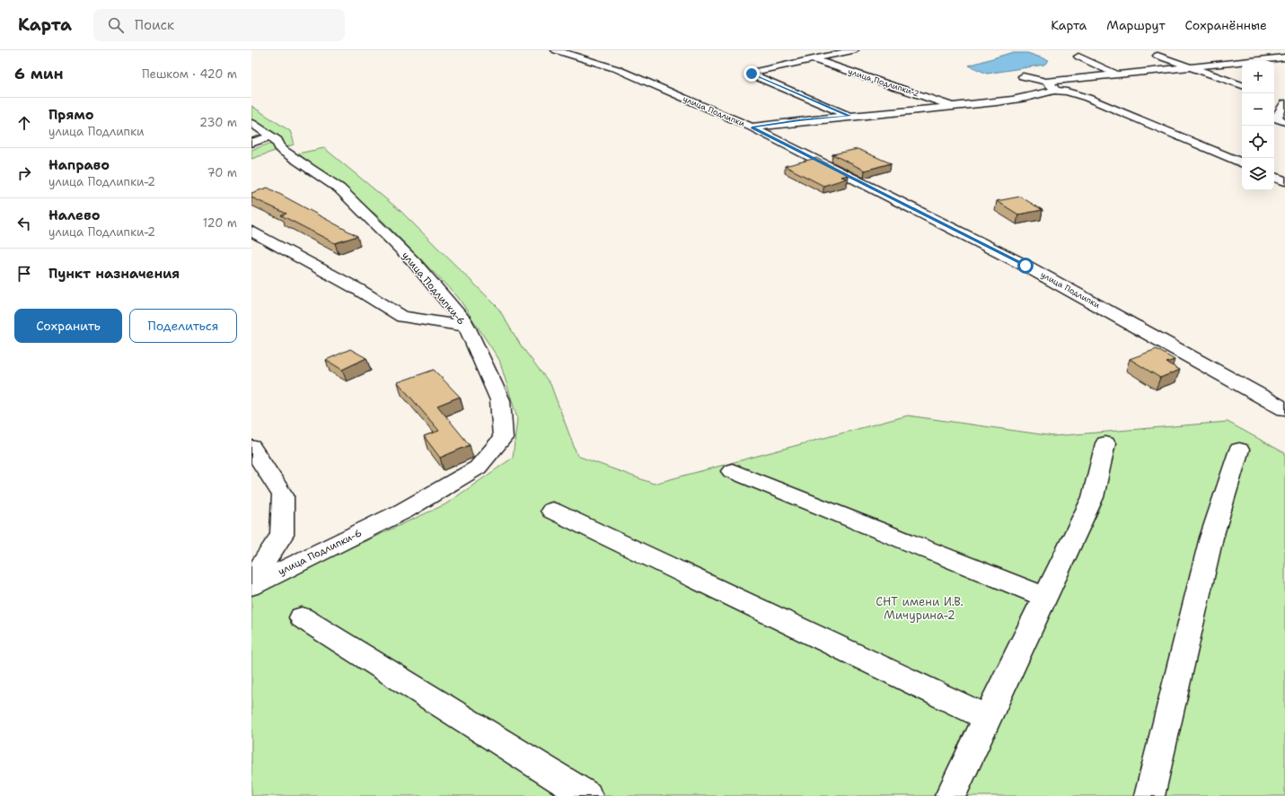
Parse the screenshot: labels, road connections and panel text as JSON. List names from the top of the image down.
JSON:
{
  "streets": {
    "street": ["улица Подлипки-2", "улица Подлипки", "улица Подлипки-6"]
  },
  "crossings": [
    ["улица Подлипки-2", "улица Подлипки"]
  ],
  "parks": ["СНТ имени И.В. Мичурина-2"],
  "page": {
    "header": "Карта",
    "search": "Поиск",
    "nav": ["Карта", "Маршрут", "Сохранённые"],
    "heading": ["6 мин", "Пешком · 420 m"],
    "map_buttons": ["+", "−"],
    "list": [
      ["Прямо", "улица Подлипки", "230 m"],
      ["Направо", "улица Подлипки-2", "70 m"],
      ["Налево", "улица Подлипки-2", "120 m"],
      "Пункт назначения"
    ],
    "buttons": ["Сохранить", "Поделиться"]
  }
}
